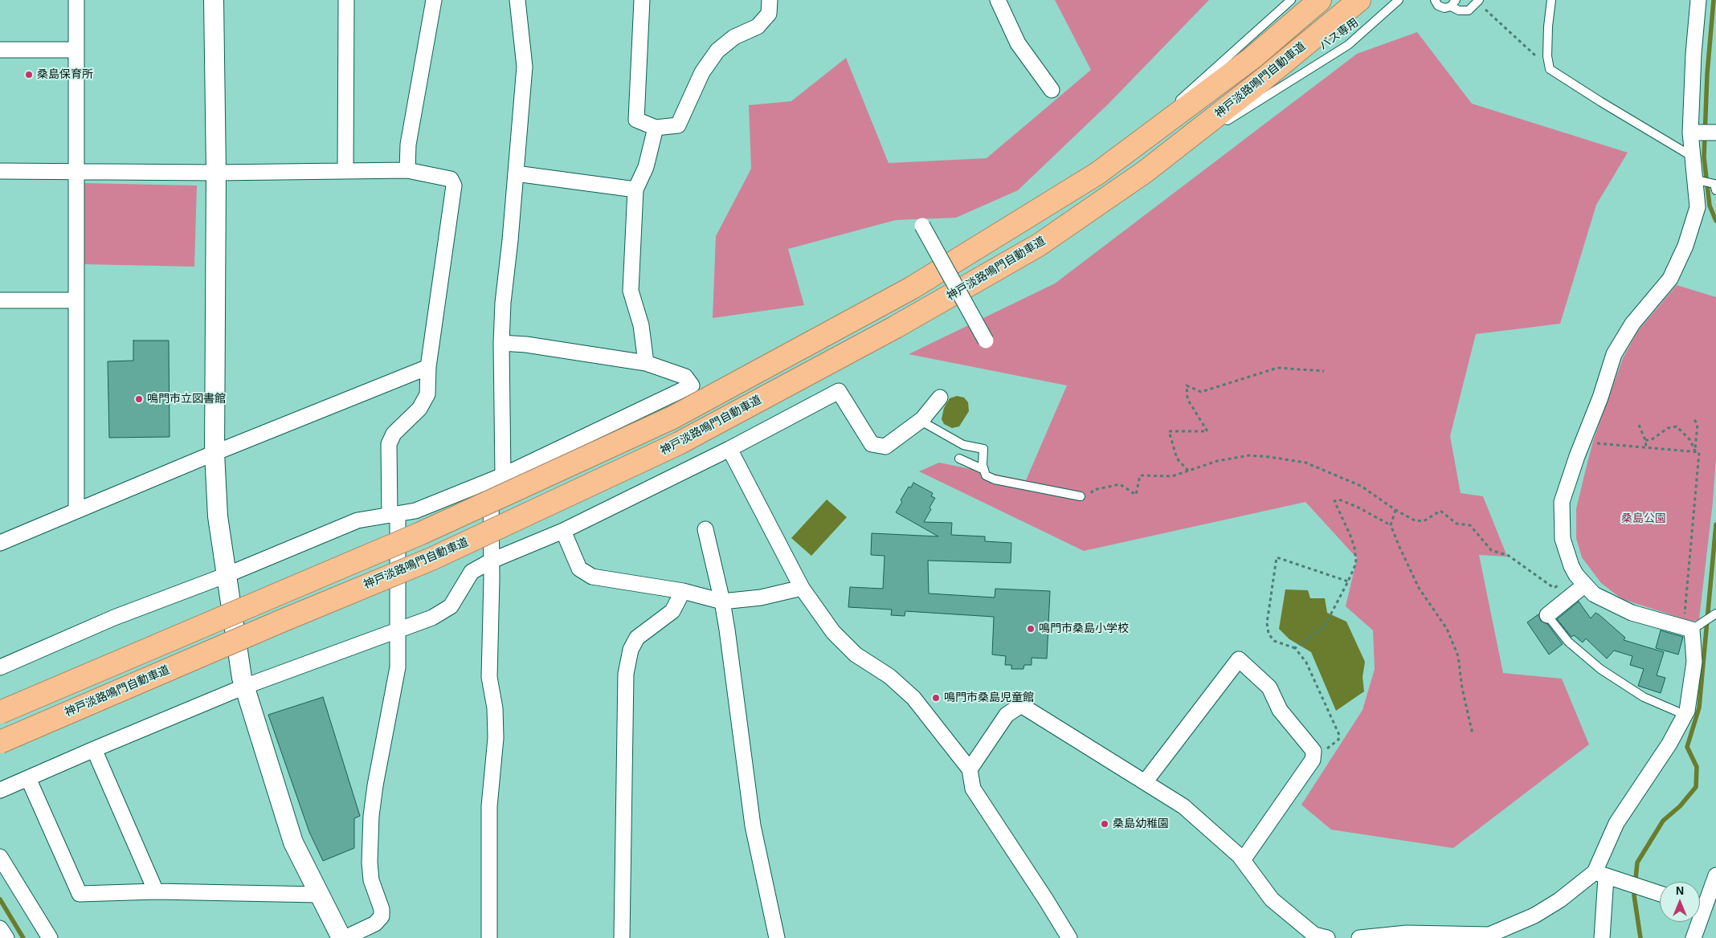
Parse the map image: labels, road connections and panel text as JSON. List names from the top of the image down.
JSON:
{
  "streets": {
    "highway": ["神戸淡路鳴門自動車道"],
    "lane": ["バス専用"]
  },
  "crossings": [
    ["バス専用", "神戸淡路鳴門自動車道"]
  ],
  "parks": ["桑島公園"],
  "places": [
    "桑島保育所",
    "鳴門市立図書館",
    "鳴門市桑島小学校",
    "鳴門市桑島児童館",
    "桑島幼稚園"
  ],
  "north": "top"
}
